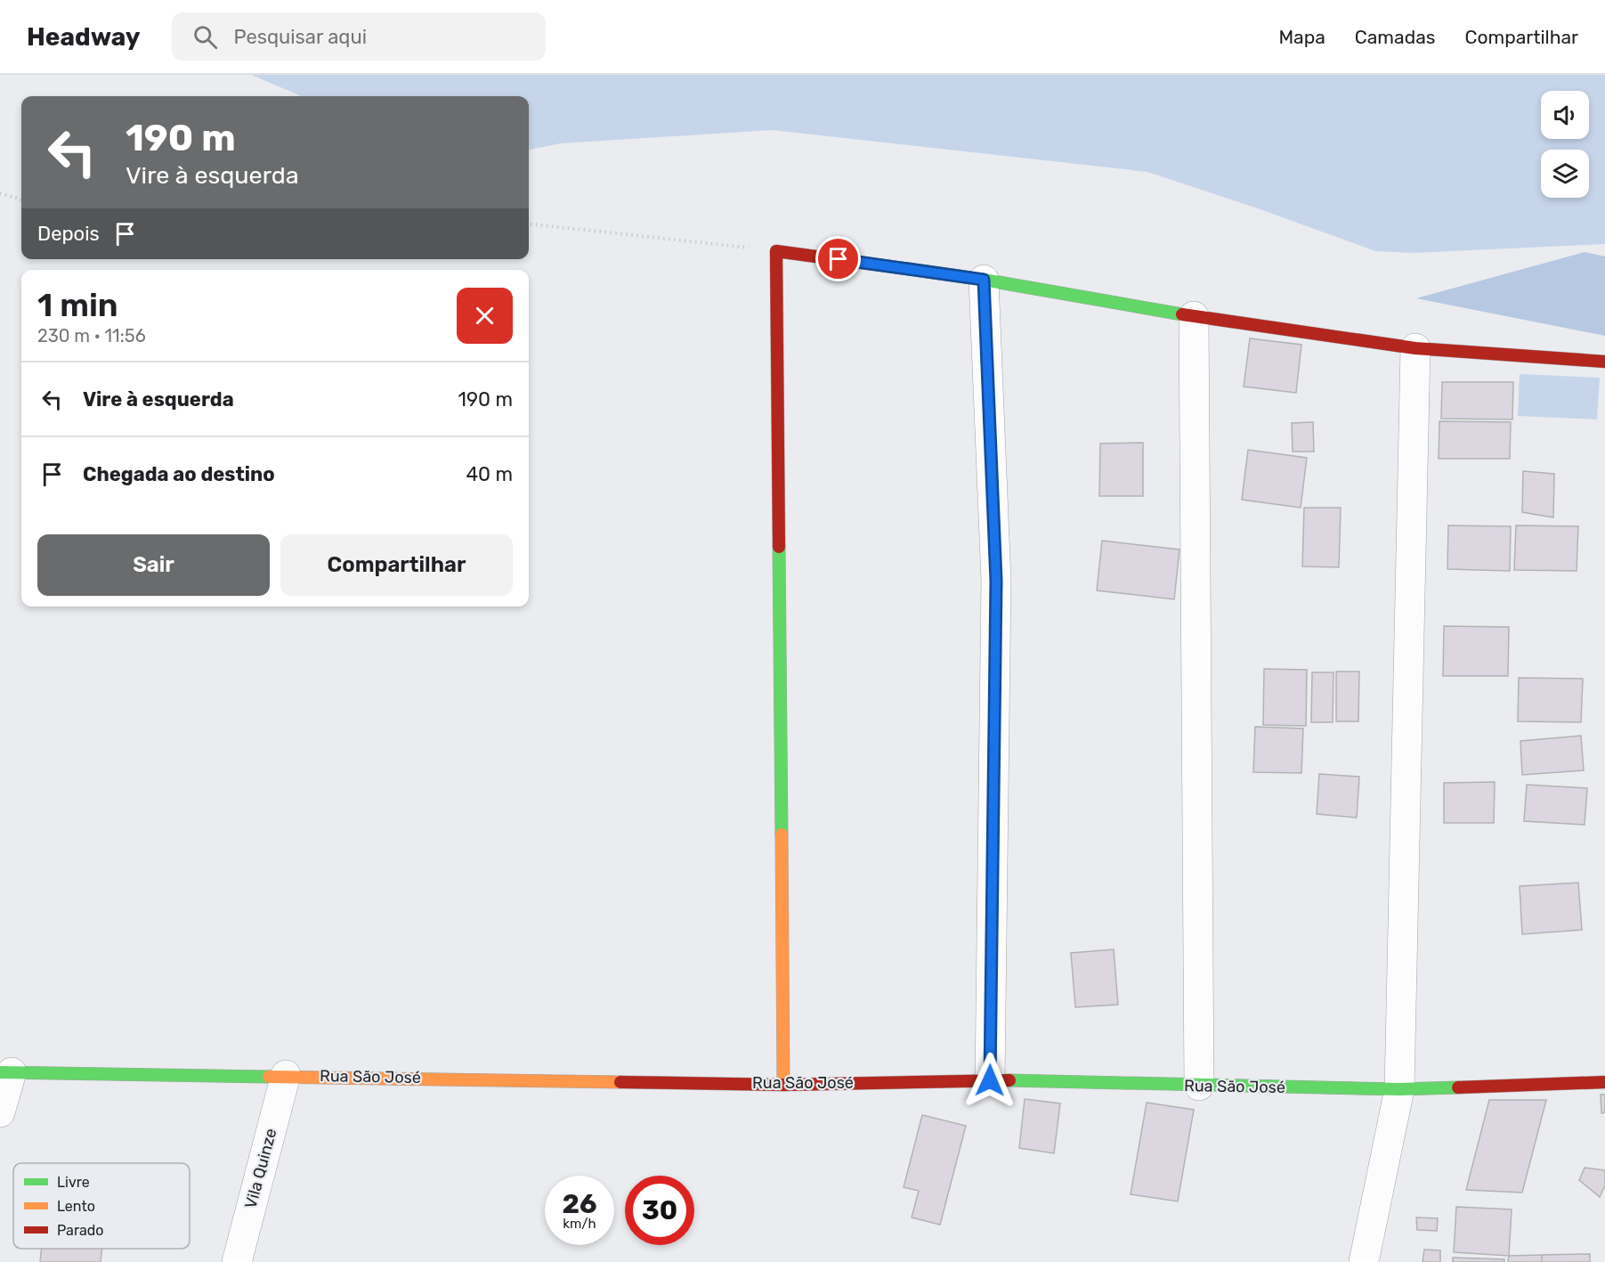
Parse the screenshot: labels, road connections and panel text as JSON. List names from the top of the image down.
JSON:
{
  "streets": {
    "street": ["Rua São José", "Vila Quinze"]
  },
  "crossings": [
    ["Rua São José", "Vila Quinze"]
  ],
  "legend": ["Livre", "Lento", "Parado"],
  "page": {
    "header": "Headway",
    "search": "Pesquisar aqui",
    "nav": ["Mapa", "Camadas", "Compartilhar"],
    "turn": ["190 m", "Vire à esquerda"],
    "then": "Depois",
    "heading": ["1 min", "230 m · 11:56"],
    "list": [
      {
        "name": "Vire à esquerda",
        "value": "190 m"
      },
      {
        "name": "Chegada ao destino",
        "value": "40 m"
      }
    ],
    "buttons": ["Sair", "Compartilhar"],
    "speed": "26 km/h",
    "limit": "30"
  }
}
